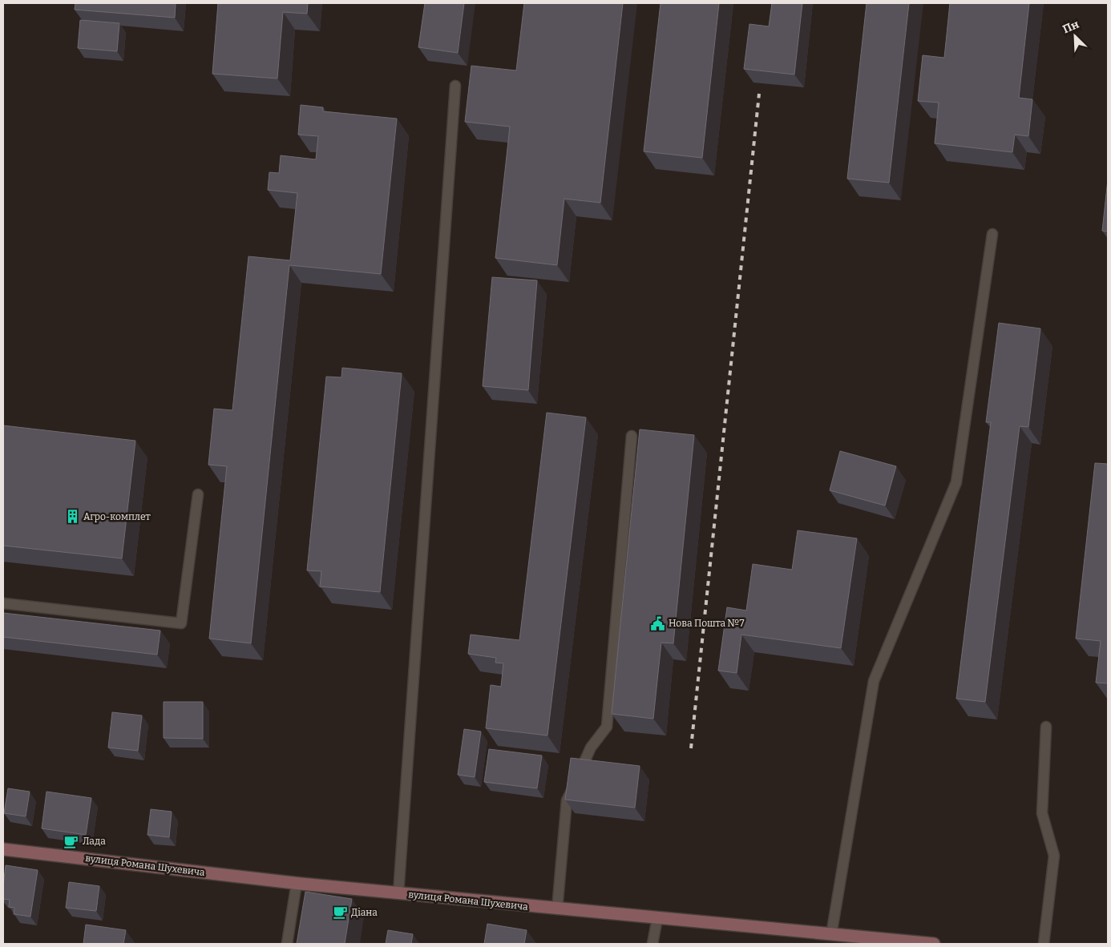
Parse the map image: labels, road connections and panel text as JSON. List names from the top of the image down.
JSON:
{
  "streets": {
    "street": ["вулиця Романа Шухевича"]
  },
  "places": {
    "building": ["Агро-комплет"],
    "public building": ["Нова Пошта №7"],
    "cafe": ["Лада", "Діана"]
  },
  "north": "top left"
}
